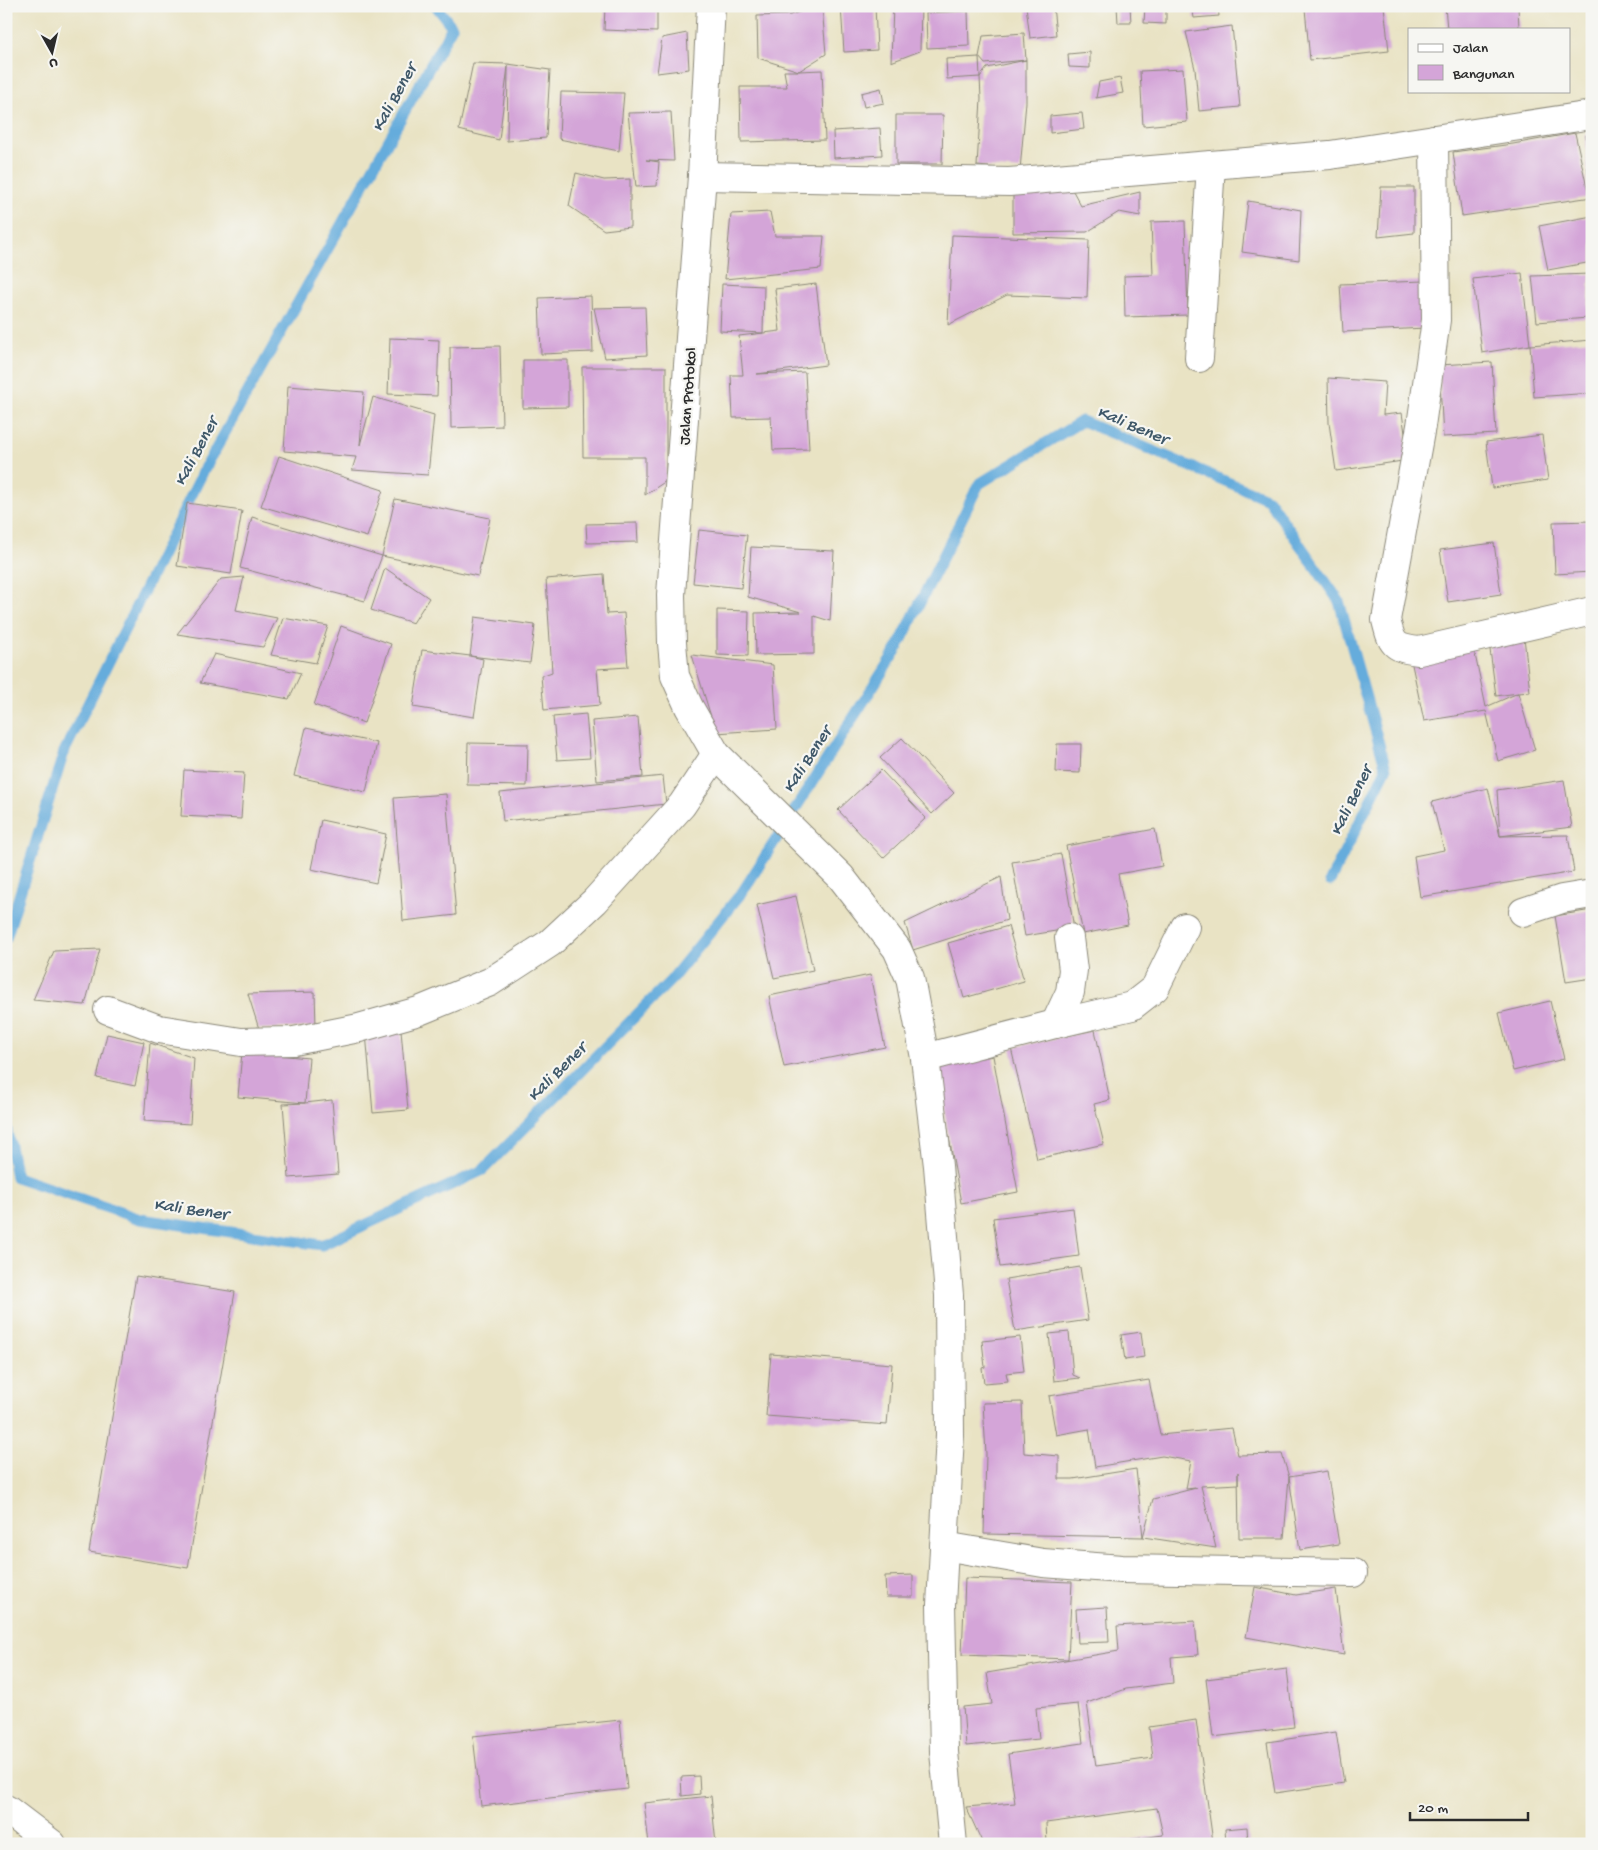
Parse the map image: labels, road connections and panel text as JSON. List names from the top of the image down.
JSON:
{
  "streets": {
    "street": ["Jalan Protokol"]
  },
  "water": ["Kali Bener"],
  "legend": ["Jalan", "Bangunan"],
  "scale_bar": "20 m",
  "north": "bottom"
}
